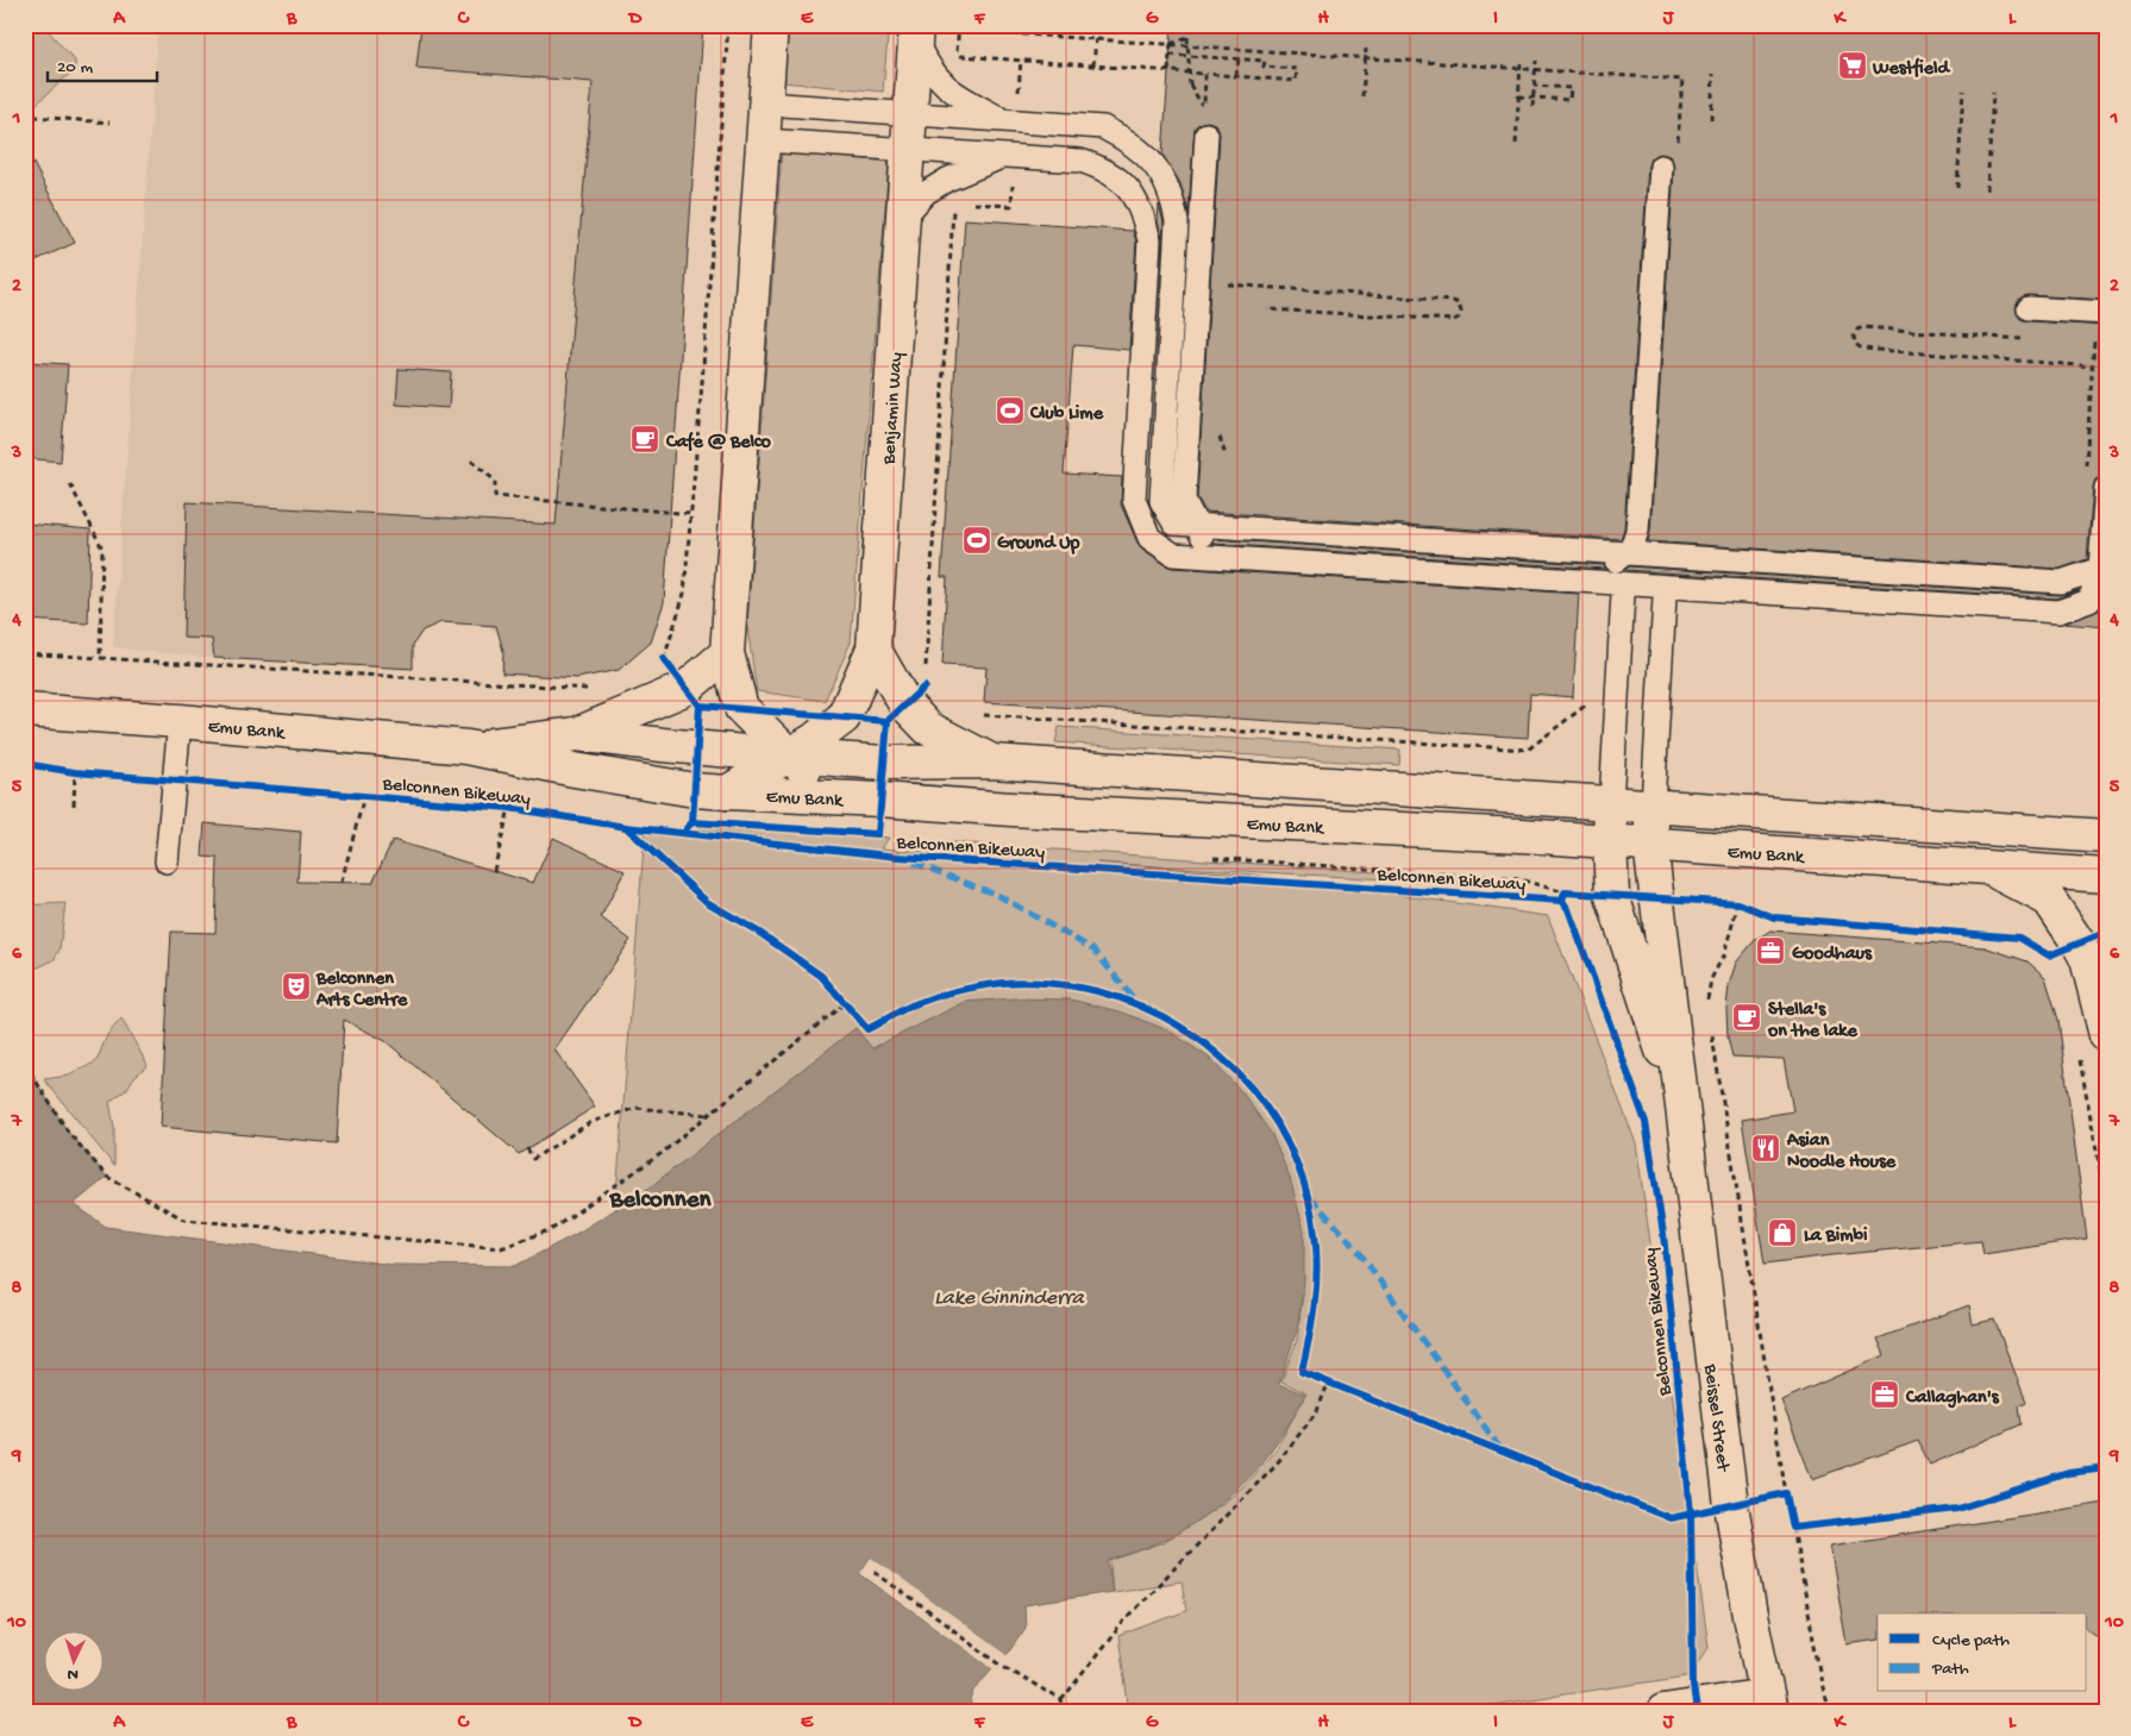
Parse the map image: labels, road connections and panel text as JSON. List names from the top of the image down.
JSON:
{
  "streets": {
    "main road": ["Benjamin Way", "Emu Bank", "Beissel Street"],
    "cycle path": ["Belconnen Bikeway"]
  },
  "crossings": [
    ["Benjamin Way", "Emu Bank"],
    ["Emu Bank", "Beissel Street"]
  ],
  "districts": ["Belconnen"],
  "water": ["Lake Ginninderra"],
  "places": {
    "supermarket": ["Westfield"],
    "sports": ["Club Lime", "Ground Up"],
    "cafe": ["Cafe @ Belco", "Stella's on the lake"],
    "office": ["Goodhaus", "Callaghan's"],
    "theatre": ["Belconnen Arts Centre"],
    "restaurant": ["Asian Noodle House"],
    "shop": ["La Bimbi"]
  },
  "legend": ["Cycle path", "Path"],
  "scale_bar": "20 m",
  "north": "bottom",
  "grid": {
    "columns": [
      "A",
      "B",
      "C",
      "D",
      "E",
      "F",
      "G",
      "H",
      "I",
      "J",
      "K",
      "L"
    ],
    "rows": [
      "1",
      "2",
      "3",
      "4",
      "5",
      "6",
      "7",
      "8",
      "9",
      "10"
    ]
  }
}
